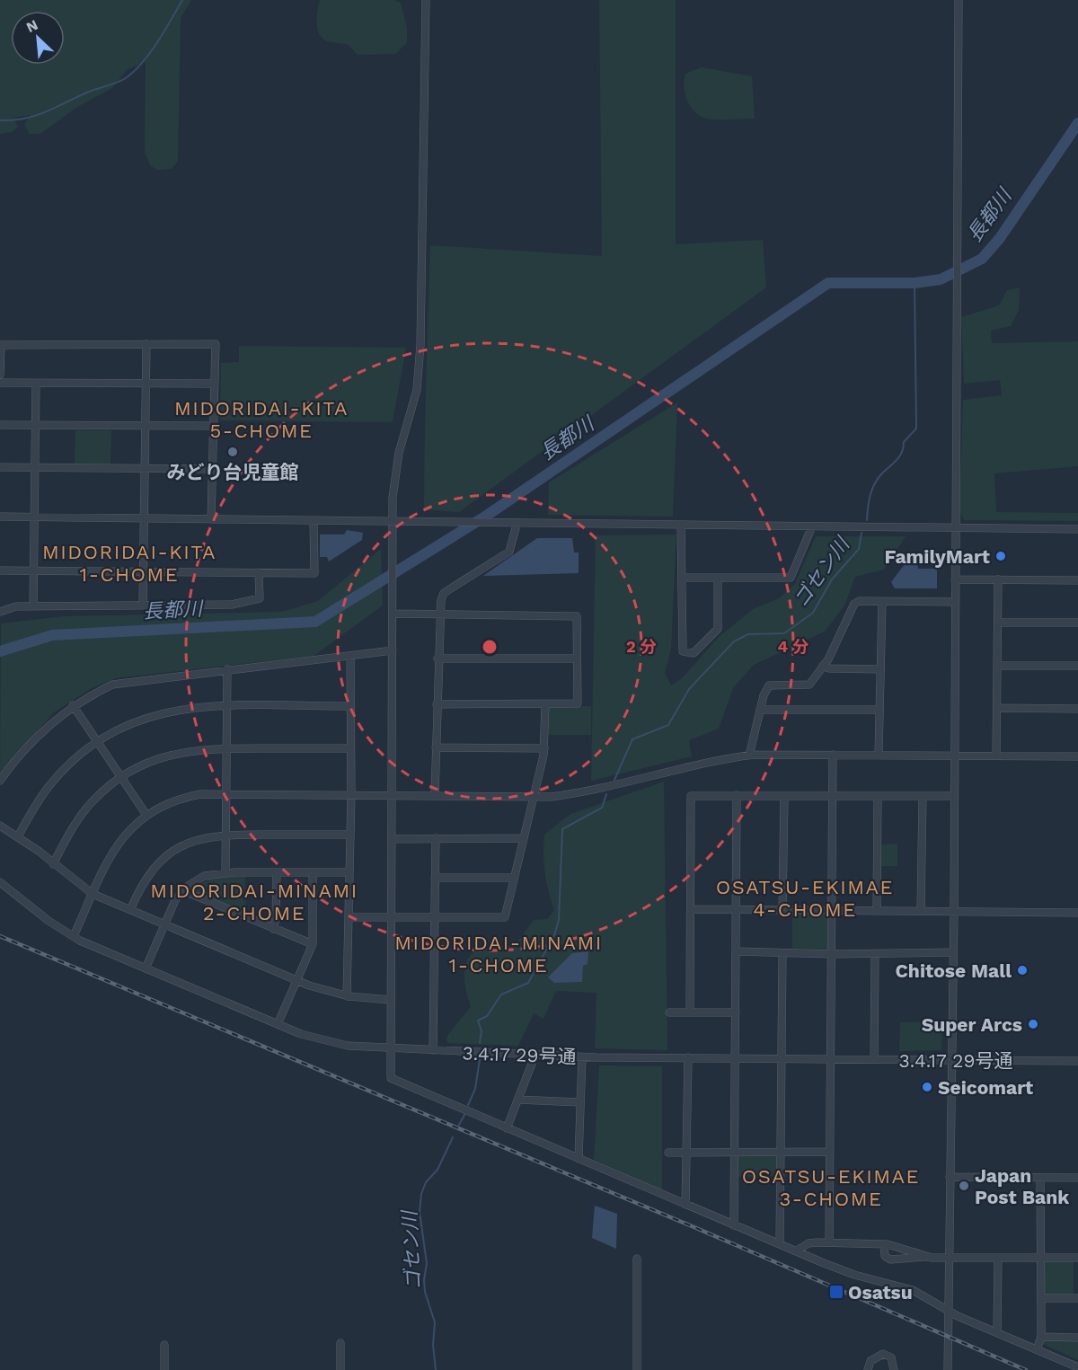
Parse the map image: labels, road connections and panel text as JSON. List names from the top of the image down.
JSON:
{
  "streets": {
    "street": ["3.4.17 29号通"]
  },
  "districts": [
    "MIDORIDAI-KITA 5-CHOME",
    "MIDORIDAI-KITA 1-CHOME",
    "OSATSU-EKIMAE 4-CHOME",
    "MIDORIDAI-MINAMI 2-CHOME",
    "MIDORIDAI-MINAMI 1-CHOME",
    "OSATSU-EKIMAE 3-CHOME"
  ],
  "water": ["長都川", "ゴセン川"],
  "places": {
    "other": [
      "みどり台児童館",
      "FamilyMart",
      "Chitose Mall",
      "Super Arcs",
      "Seicomart",
      "Japan Post Bank"
    ],
    "transit": ["Osatsu"]
  },
  "north": "top left",
  "rings": ["2 分", "4 分"]
}
